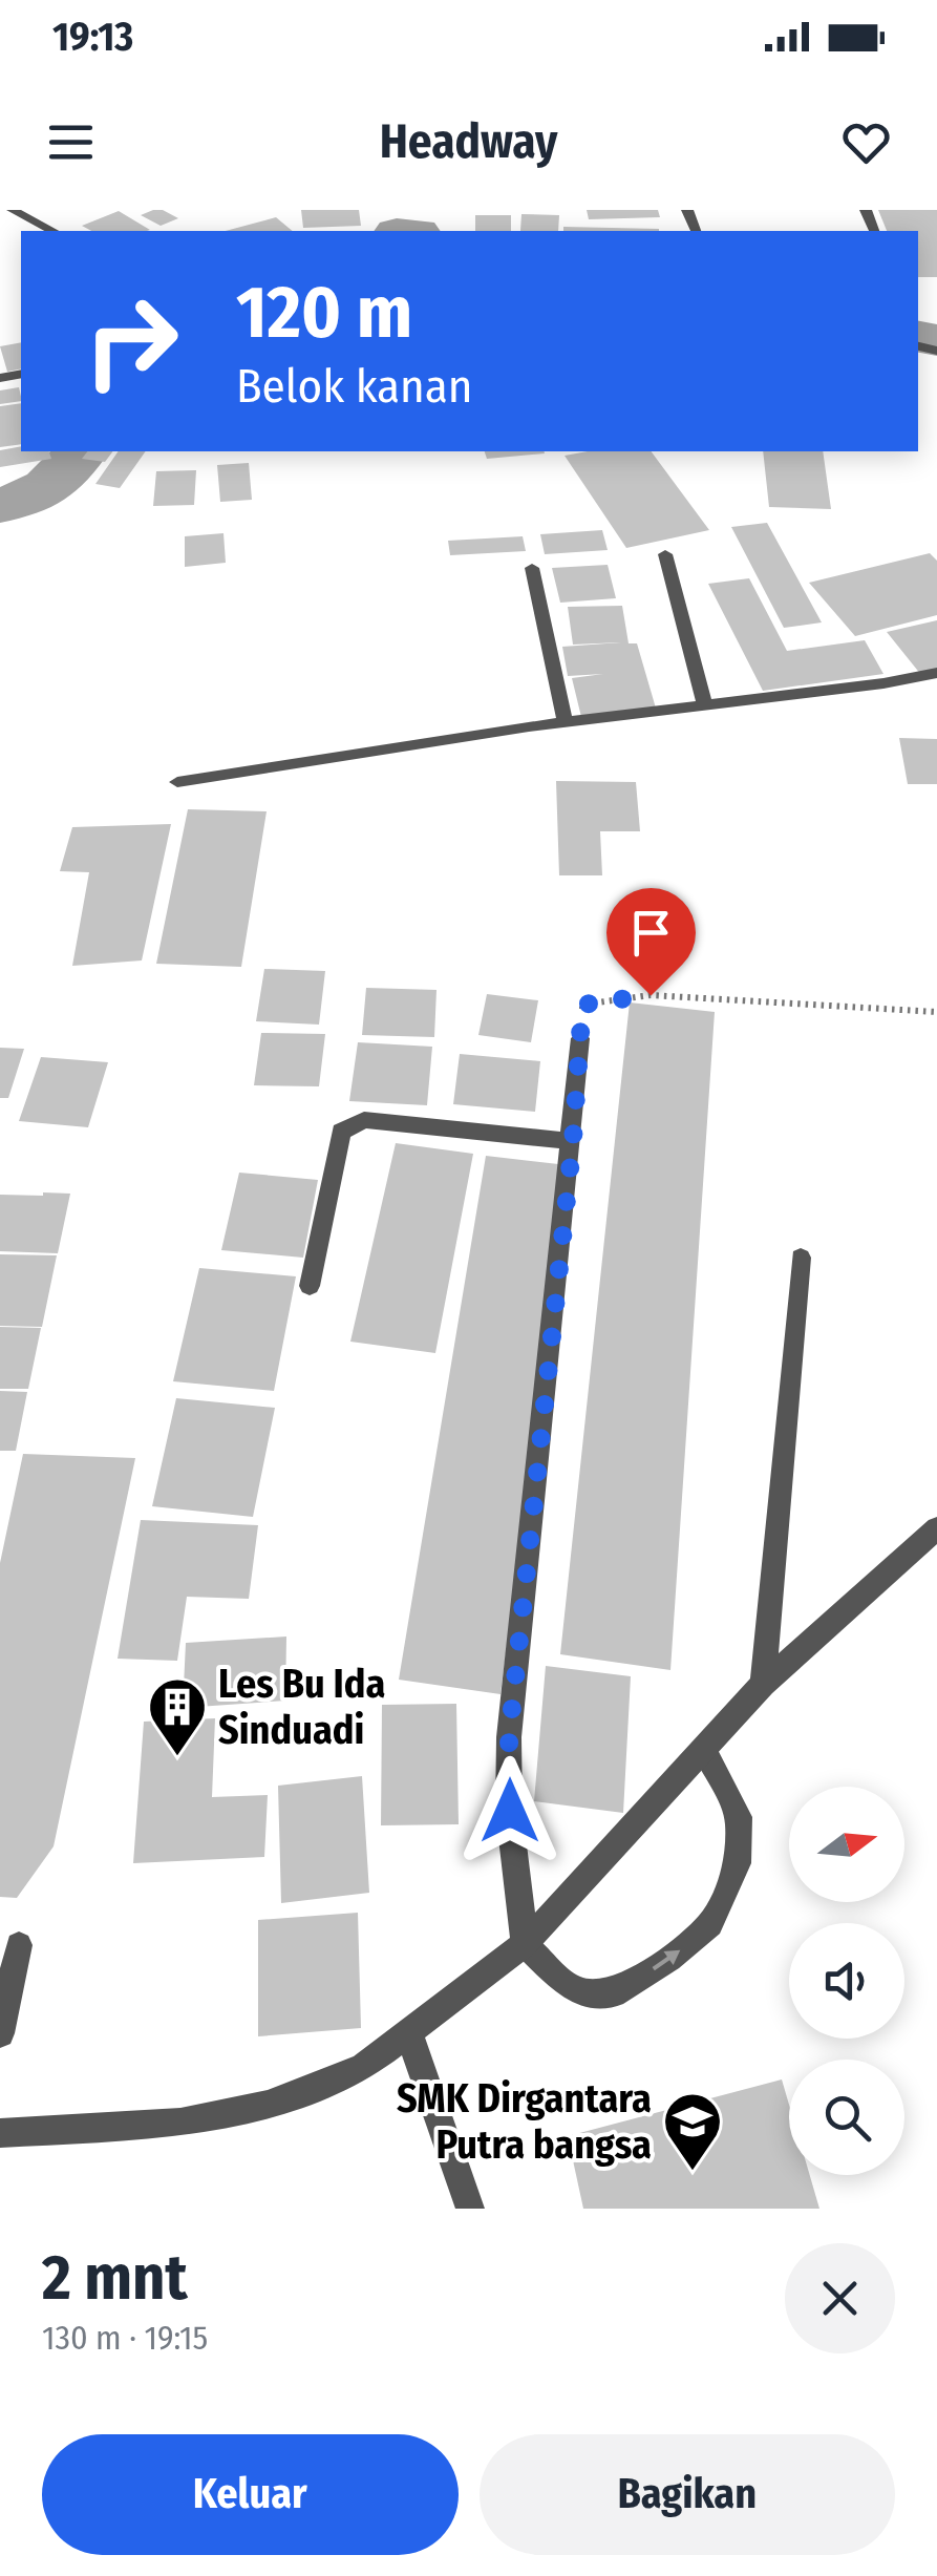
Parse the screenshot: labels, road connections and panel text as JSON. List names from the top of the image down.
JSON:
{
  "places": {
    "building": ["Les Bu Ida Sinduadi"],
    "school or university": ["SMK Dirgantara Putra bangsa"]
  },
  "north": "right",
  "page": {
    "status": "19:13",
    "header": "Headway",
    "turn": ["120 m", "Belok kanan"],
    "heading": ["2 mnt", "130 m · 19:15"],
    "buttons": ["Keluar", "Bagikan"]
  }
}
